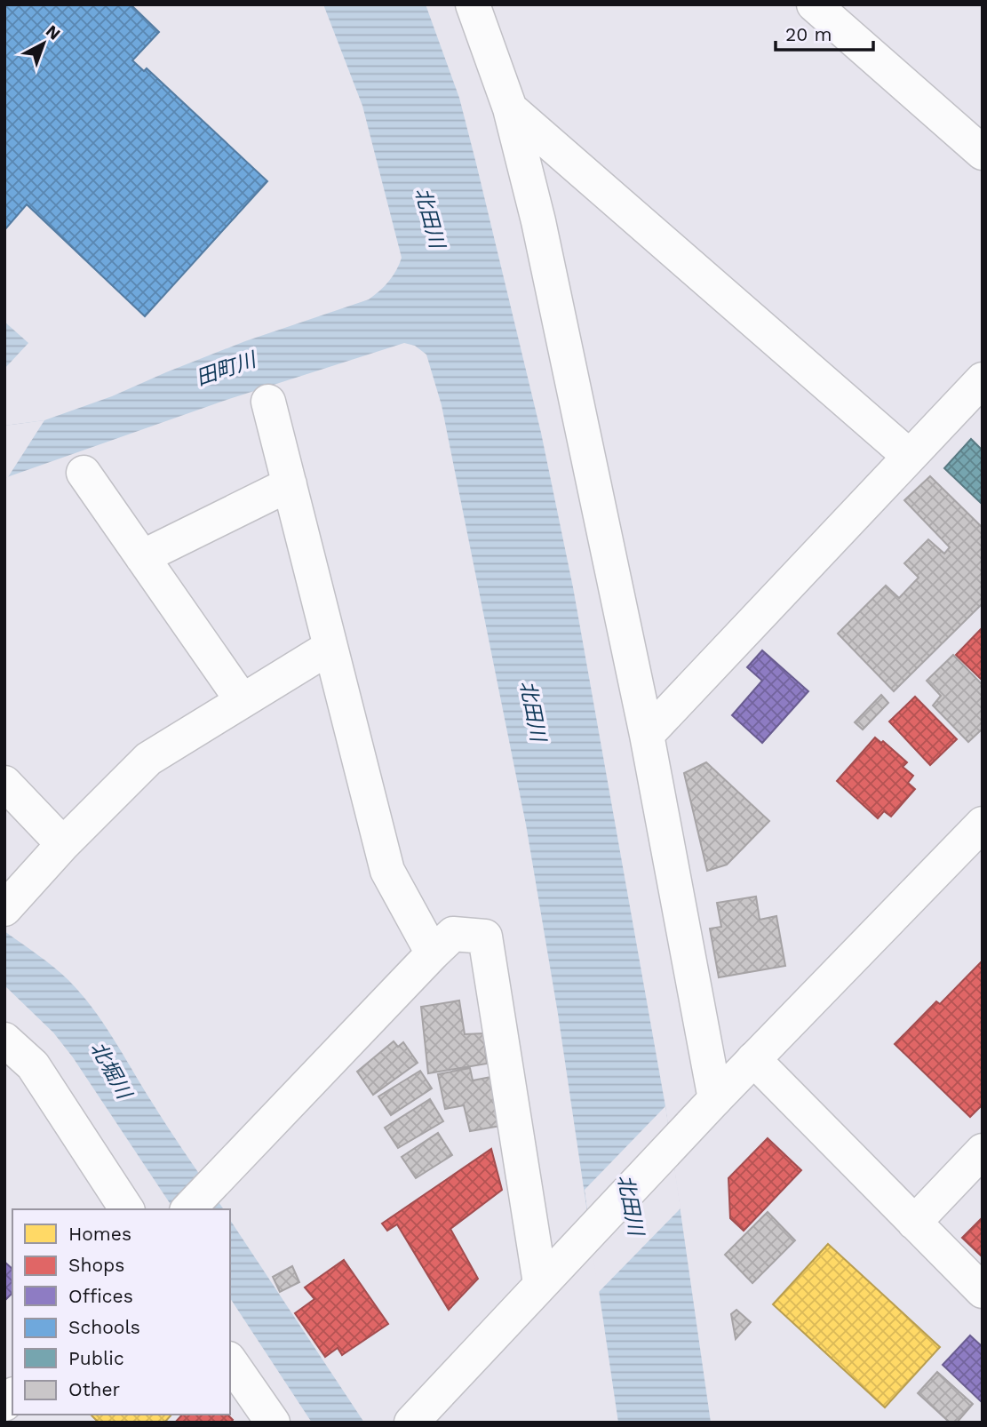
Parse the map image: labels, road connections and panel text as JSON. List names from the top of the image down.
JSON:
{
  "water": ["北田川", "田町川", "北堀川"],
  "legend": [
    "Homes",
    "Shops",
    "Offices",
    "Schools",
    "Public",
    "Other"
  ],
  "scale_bar": "20 m",
  "north": "top right"
}
